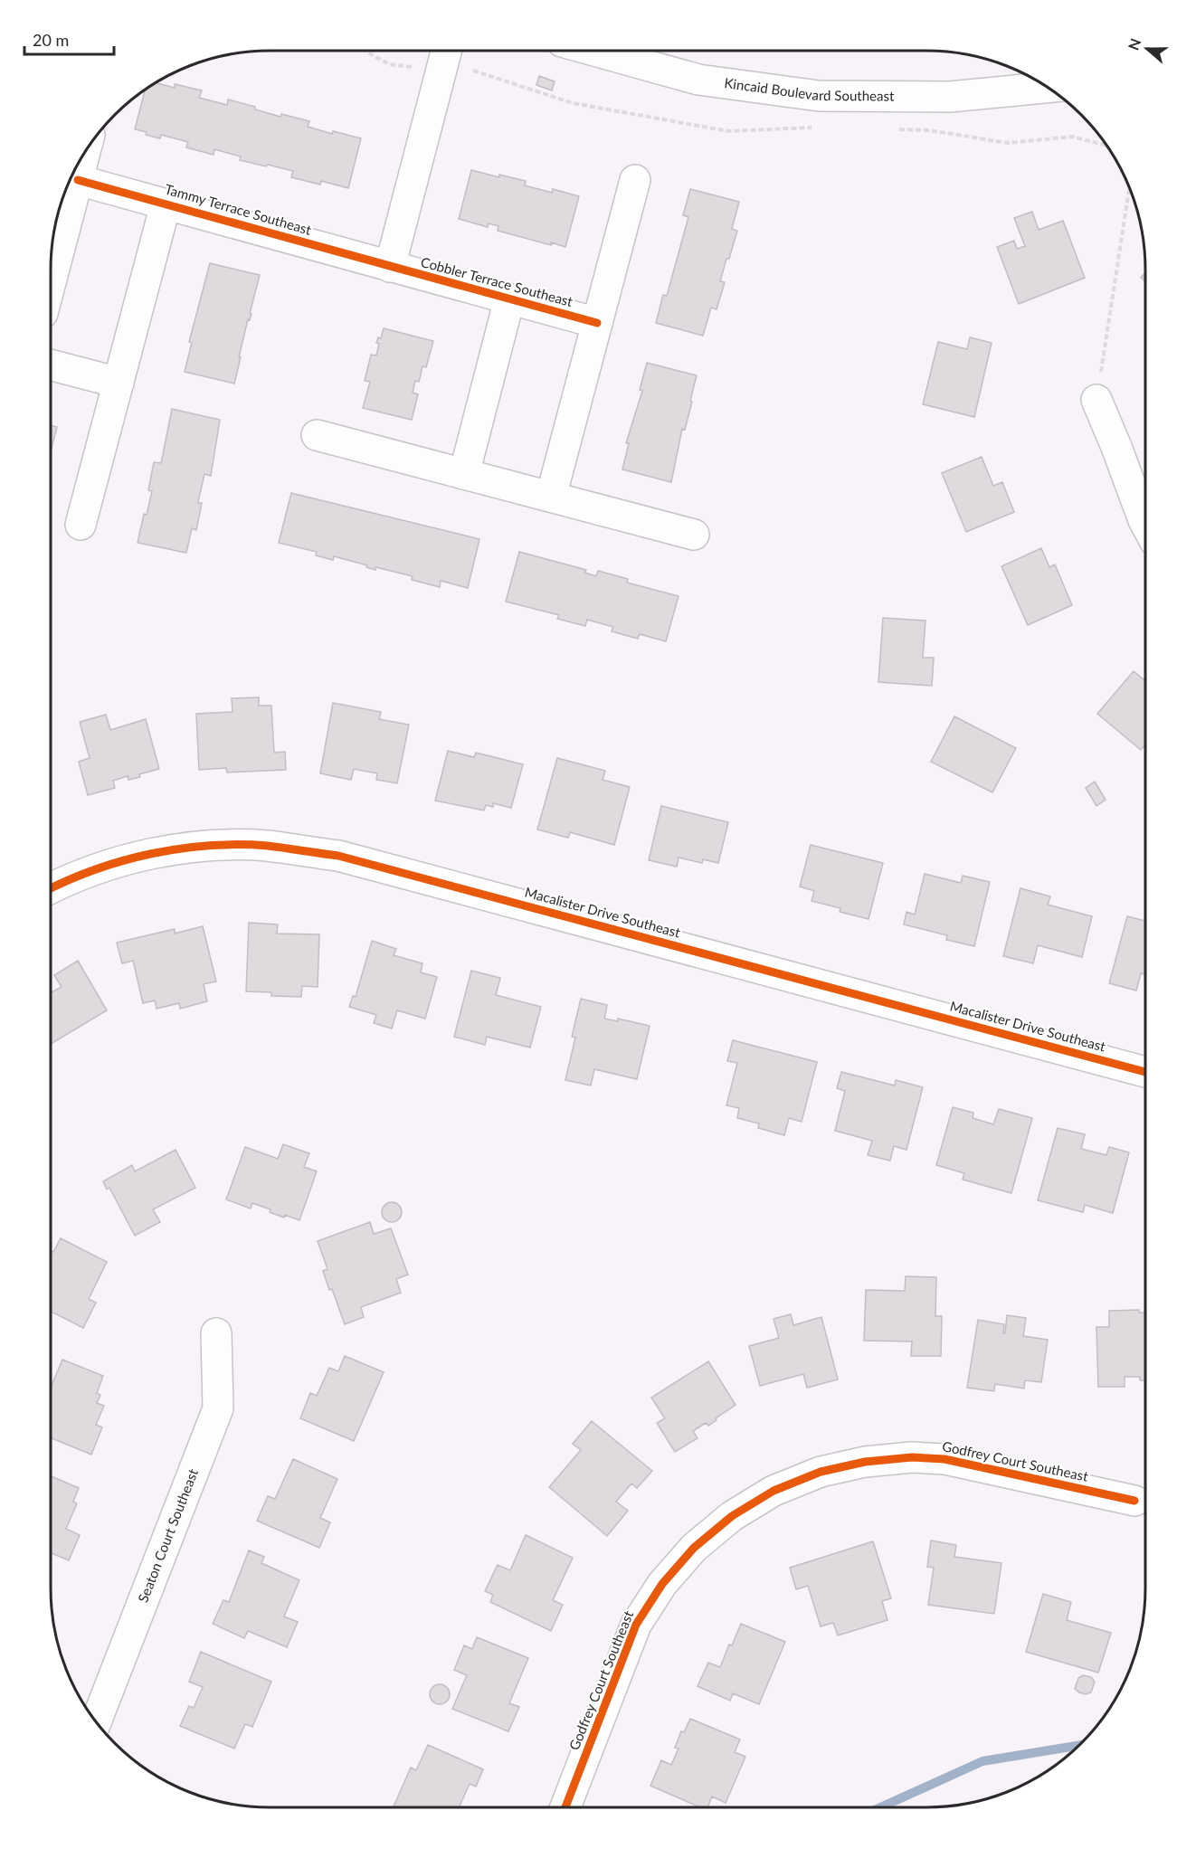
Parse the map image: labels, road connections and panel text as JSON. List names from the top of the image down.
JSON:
{
  "streets": {
    "street": [
      "Kincaid Boulevard Southeast",
      "Tammy Terrace Southeast",
      "Cobbler Terrace Southeast",
      "Macalister Drive Southeast",
      "Godfrey Court Southeast",
      "Seaton Court Southeast"
    ]
  },
  "crossings": [
    ["Tammy Terrace Southeast", "Cobbler Terrace Southeast"]
  ],
  "scale_bar": "20 m",
  "north": "left"
}
